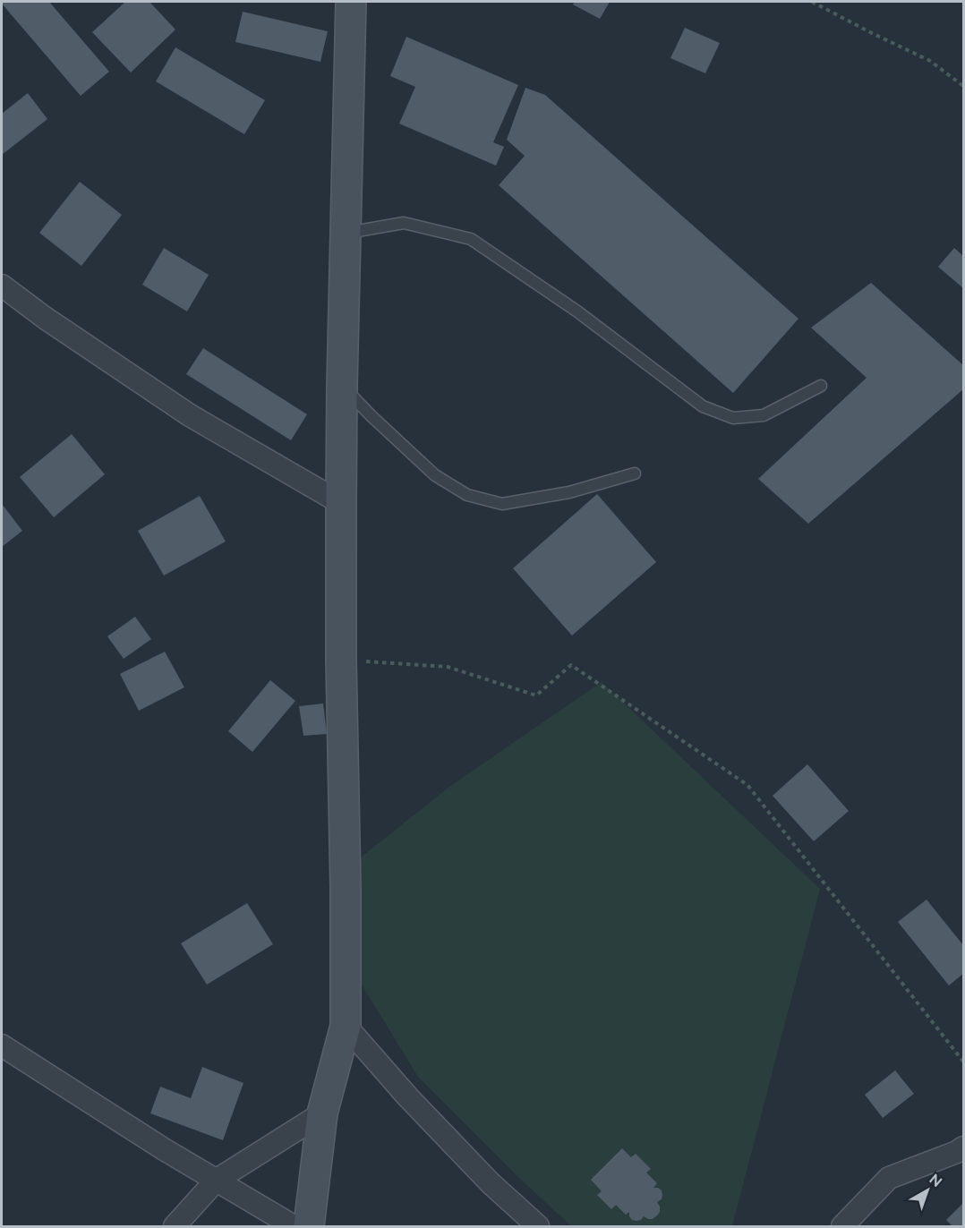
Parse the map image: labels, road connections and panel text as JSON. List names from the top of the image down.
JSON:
{
  "north": "top right"
}
